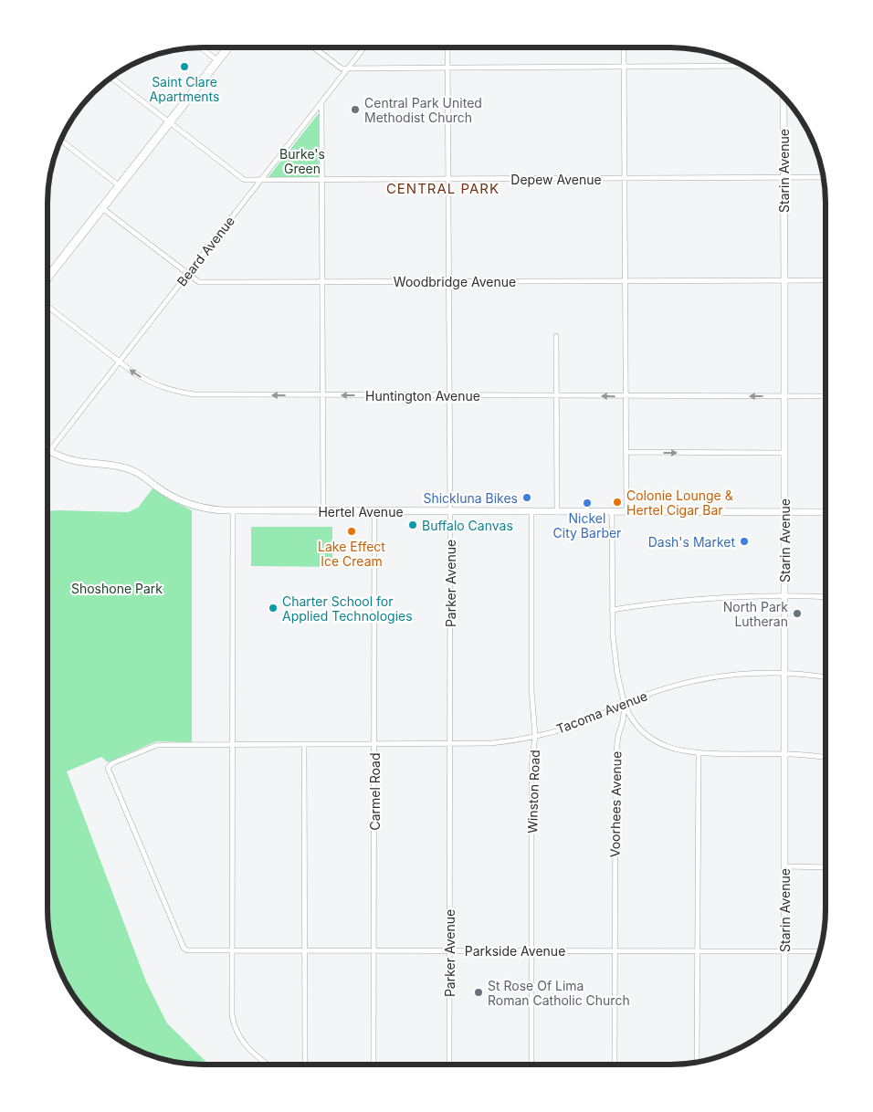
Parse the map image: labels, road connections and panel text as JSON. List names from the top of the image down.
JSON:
{
  "streets": {
    "street": [
      "Starin Avenue",
      "Depew Avenue",
      "Beard Avenue",
      "Woodbridge Avenue",
      "Huntington Avenue",
      "Hertel Avenue",
      "Parker Avenue",
      "Tacoma Avenue",
      "Carmel Road",
      "Winston Road",
      "Voorhees Avenue",
      "Parkside Avenue"
    ]
  },
  "crossings": [
    ["Starin Avenue", "Depew Avenue"],
    ["Starin Avenue", "Woodbridge Avenue"],
    ["Starin Avenue", "Huntington Avenue"],
    ["Starin Avenue", "Hertel Avenue"],
    ["Starin Avenue", "Tacoma Avenue"],
    ["Starin Avenue", "Parkside Avenue"],
    ["Depew Avenue", "Beard Avenue"],
    ["Depew Avenue", "Parker Avenue"],
    ["Beard Avenue", "Woodbridge Avenue"],
    ["Beard Avenue", "Huntington Avenue"],
    ["Beard Avenue", "Hertel Avenue"],
    ["Woodbridge Avenue", "Parker Avenue"],
    ["Huntington Avenue", "Parker Avenue"],
    ["Hertel Avenue", "Parker Avenue"],
    ["Hertel Avenue", "Carmel Road"],
    ["Hertel Avenue", "Winston Road"],
    ["Hertel Avenue", "Voorhees Avenue"],
    ["Parker Avenue", "Tacoma Avenue"],
    ["Parker Avenue", "Parkside Avenue"],
    ["Tacoma Avenue", "Carmel Road"],
    ["Tacoma Avenue", "Winston Road"],
    ["Tacoma Avenue", "Voorhees Avenue"],
    ["Tacoma Avenue", "Parkside Avenue"],
    ["Carmel Road", "Parkside Avenue"],
    ["Winston Road", "Parkside Avenue"],
    ["Voorhees Avenue", "Parkside Avenue"]
  ],
  "one_way": ["Huntington Avenue"],
  "districts": ["CENTRAL PARK"],
  "parks": ["Burke's Green", "Shoshone Park"],
  "places": [
    "Saint Clare Apartments",
    "Central Park United Methodist Church",
    "Shickluna Bikes",
    "Colonie Lounge & Hertel Cigar Bar",
    "Nickel City Barber",
    "Buffalo Canvas",
    "Lake Effect Ice Cream",
    "Dash's Market",
    "Charter School for Applied Technologies",
    "North Park Lutheran",
    "St Rose Of Lima Roman Catholic Church"
  ]
}
